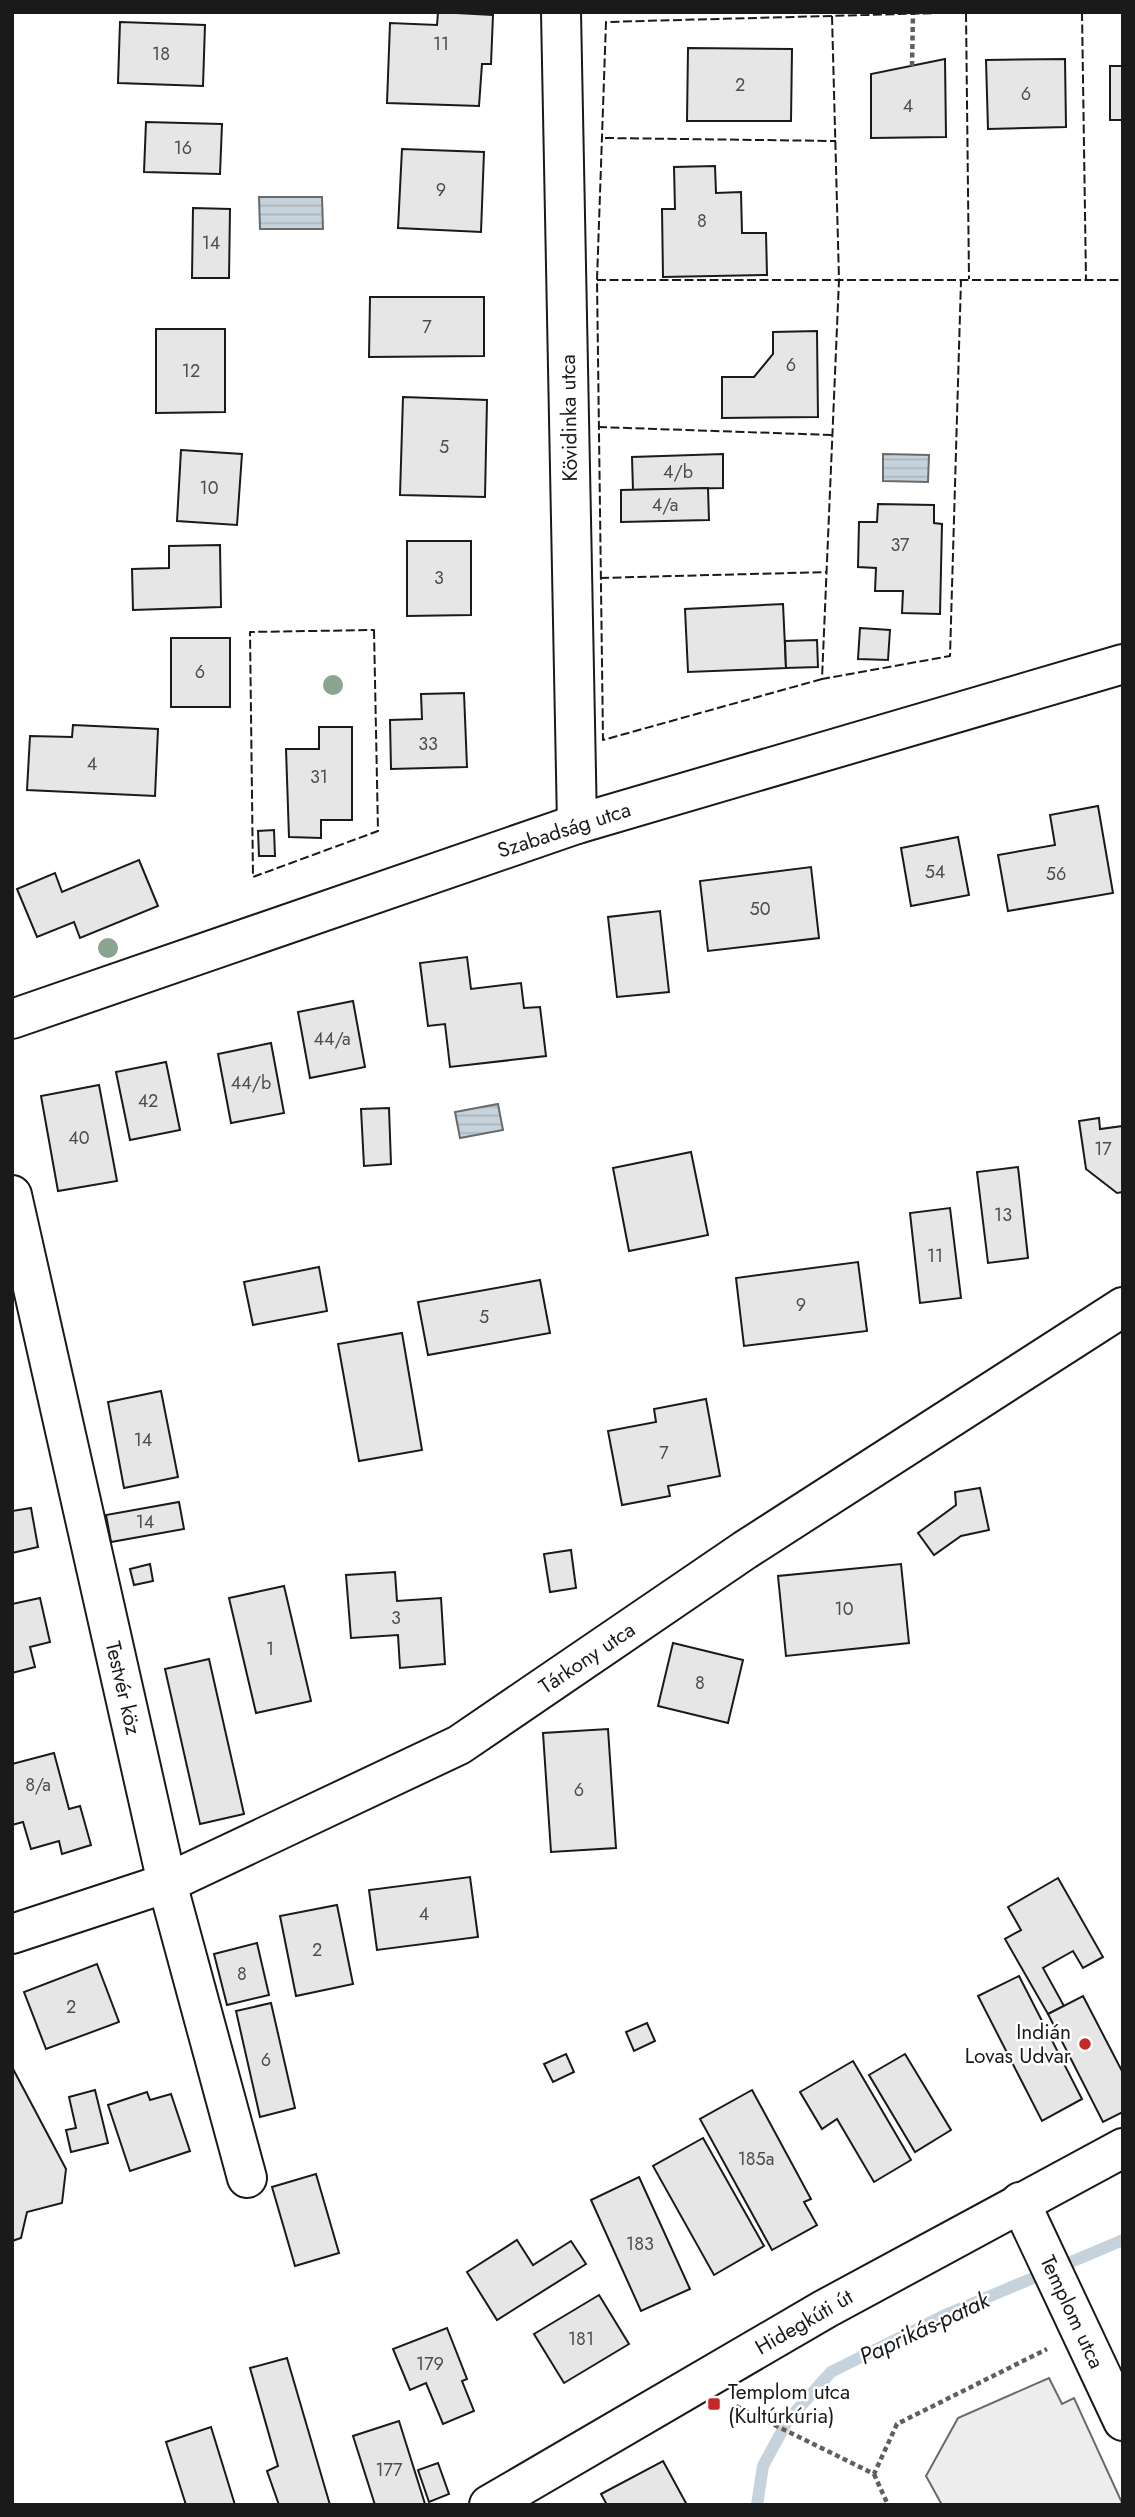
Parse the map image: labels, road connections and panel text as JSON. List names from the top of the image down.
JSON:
{
  "streets": {
    "street": [
      "Kövidinka utca",
      "Szabadság utca",
      "Tárkony utca",
      "Testvér köz",
      "Templom utca",
      "Hidegkúti út"
    ]
  },
  "crossings": [
    ["Kövidinka utca", "Szabadság utca"],
    ["Tárkony utca", "Testvér köz"],
    ["Templom utca", "Hidegkúti út"]
  ],
  "water": ["Paprikás-patak"],
  "places": {
    "other": ["Indián Lovas Udvar"],
    "transit": ["Templom utca (Kultúrkúria)"]
  },
  "house_numbers": [
    "11",
    "18",
    "2",
    "6",
    "4",
    "16",
    "9",
    "8",
    "14",
    "7",
    "6",
    "12",
    "5",
    "4/b",
    "10",
    "4/a",
    "37",
    "3",
    "6",
    "33",
    "4",
    "31",
    "54",
    "56",
    "50",
    "44/a",
    "44/b",
    "42",
    "40",
    "17",
    "13",
    "11",
    "9",
    "5",
    "14",
    "7",
    "14",
    "10",
    "3",
    "1",
    "8",
    "8/a",
    "6",
    "4",
    "2",
    "8",
    "2",
    "6",
    "185a",
    "183",
    "181",
    "179",
    "177"
  ]
}
